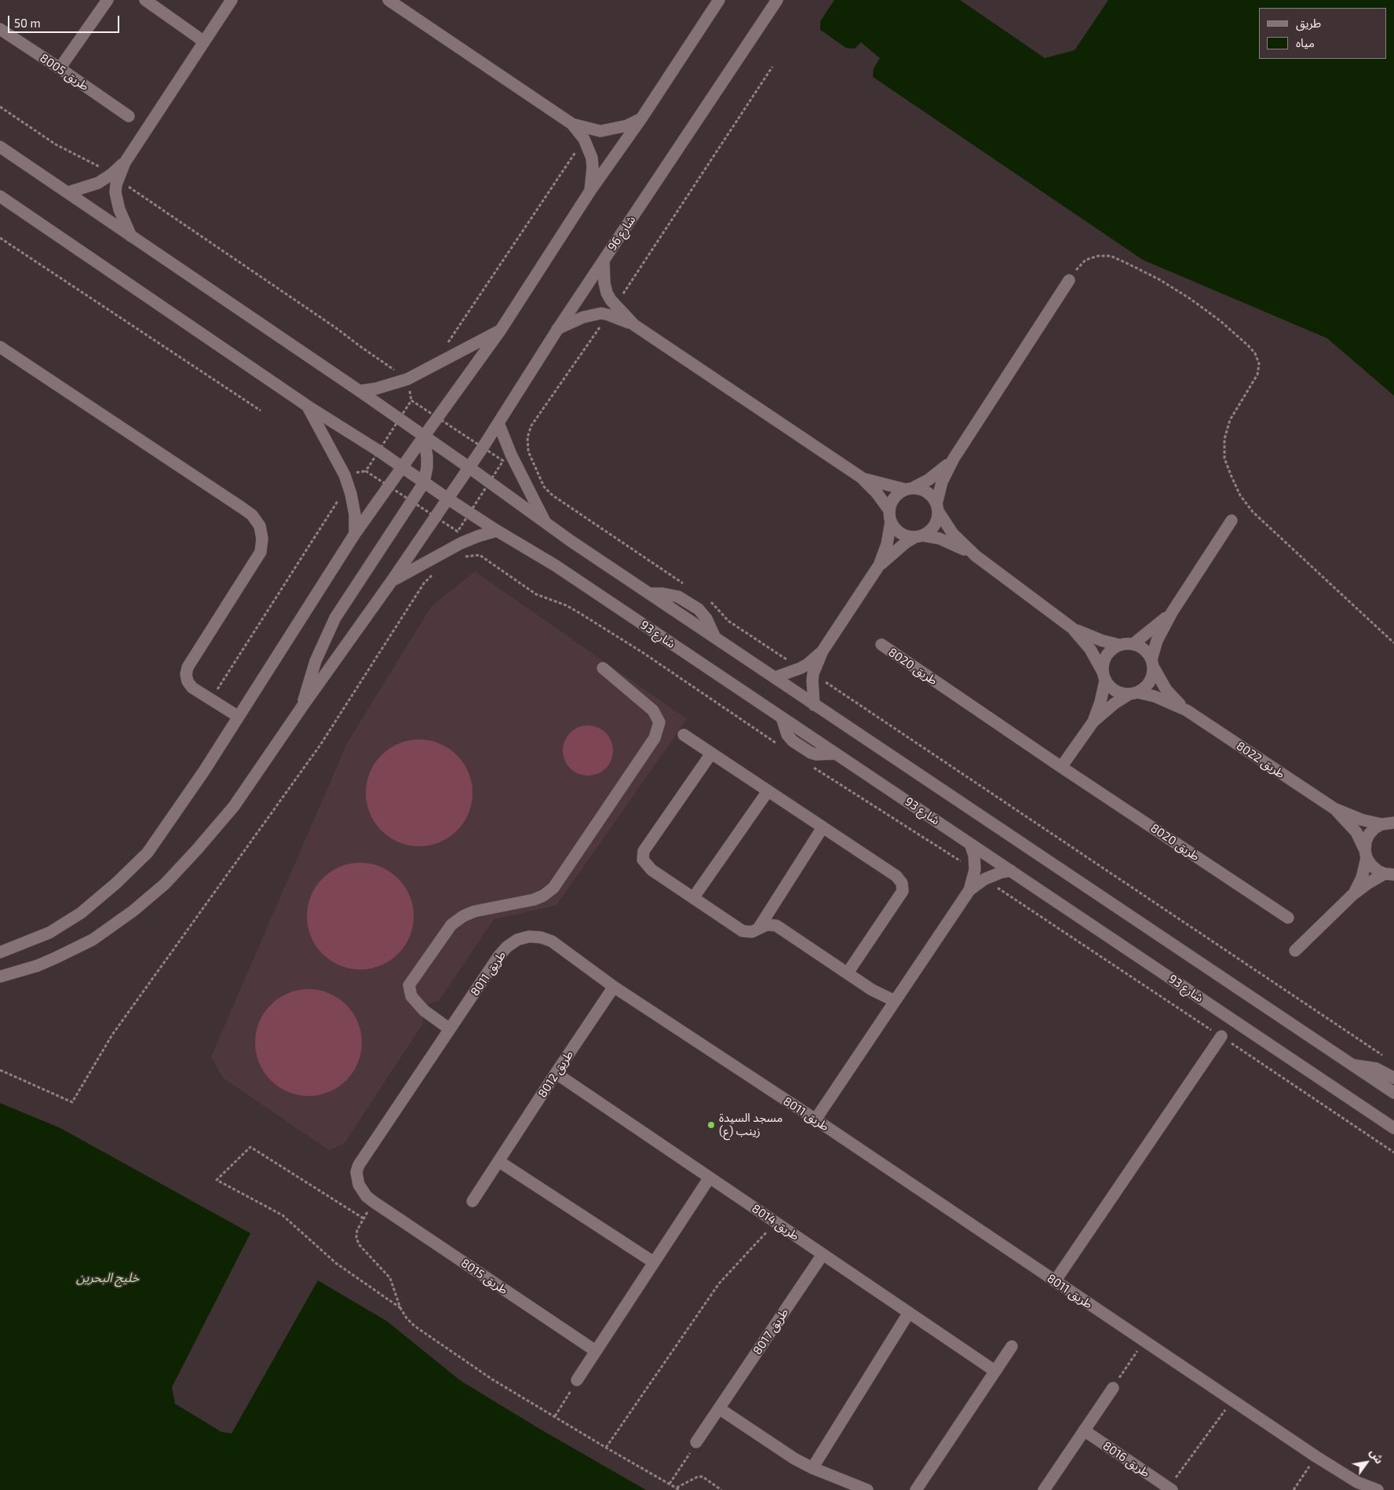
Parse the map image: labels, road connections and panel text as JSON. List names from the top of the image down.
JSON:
{
  "streets": {
    "street": [
      "طريق 8005",
      "شارع 96",
      "شارع 93",
      "طريق 8020",
      "طريق 8022",
      "طريق 8011",
      "طريق 8012",
      "طريق 8014",
      "طريق 8015",
      "طريق 8017",
      "طريق 8016"
    ]
  },
  "crossings": [
    ["شارع 96", "شارع 93"],
    ["طريق 8011", "طريق 8012"],
    ["طريق 8011", "طريق 8015"],
    ["طريق 8012", "طريق 8014"],
    ["طريق 8014", "طريق 8017"]
  ],
  "water": ["خليج البحرين"],
  "places": ["مسجد السيدة زينب (ع)"],
  "legend": ["طريق", "مياه"],
  "scale_bar": "50 m",
  "north": "top right"
}
